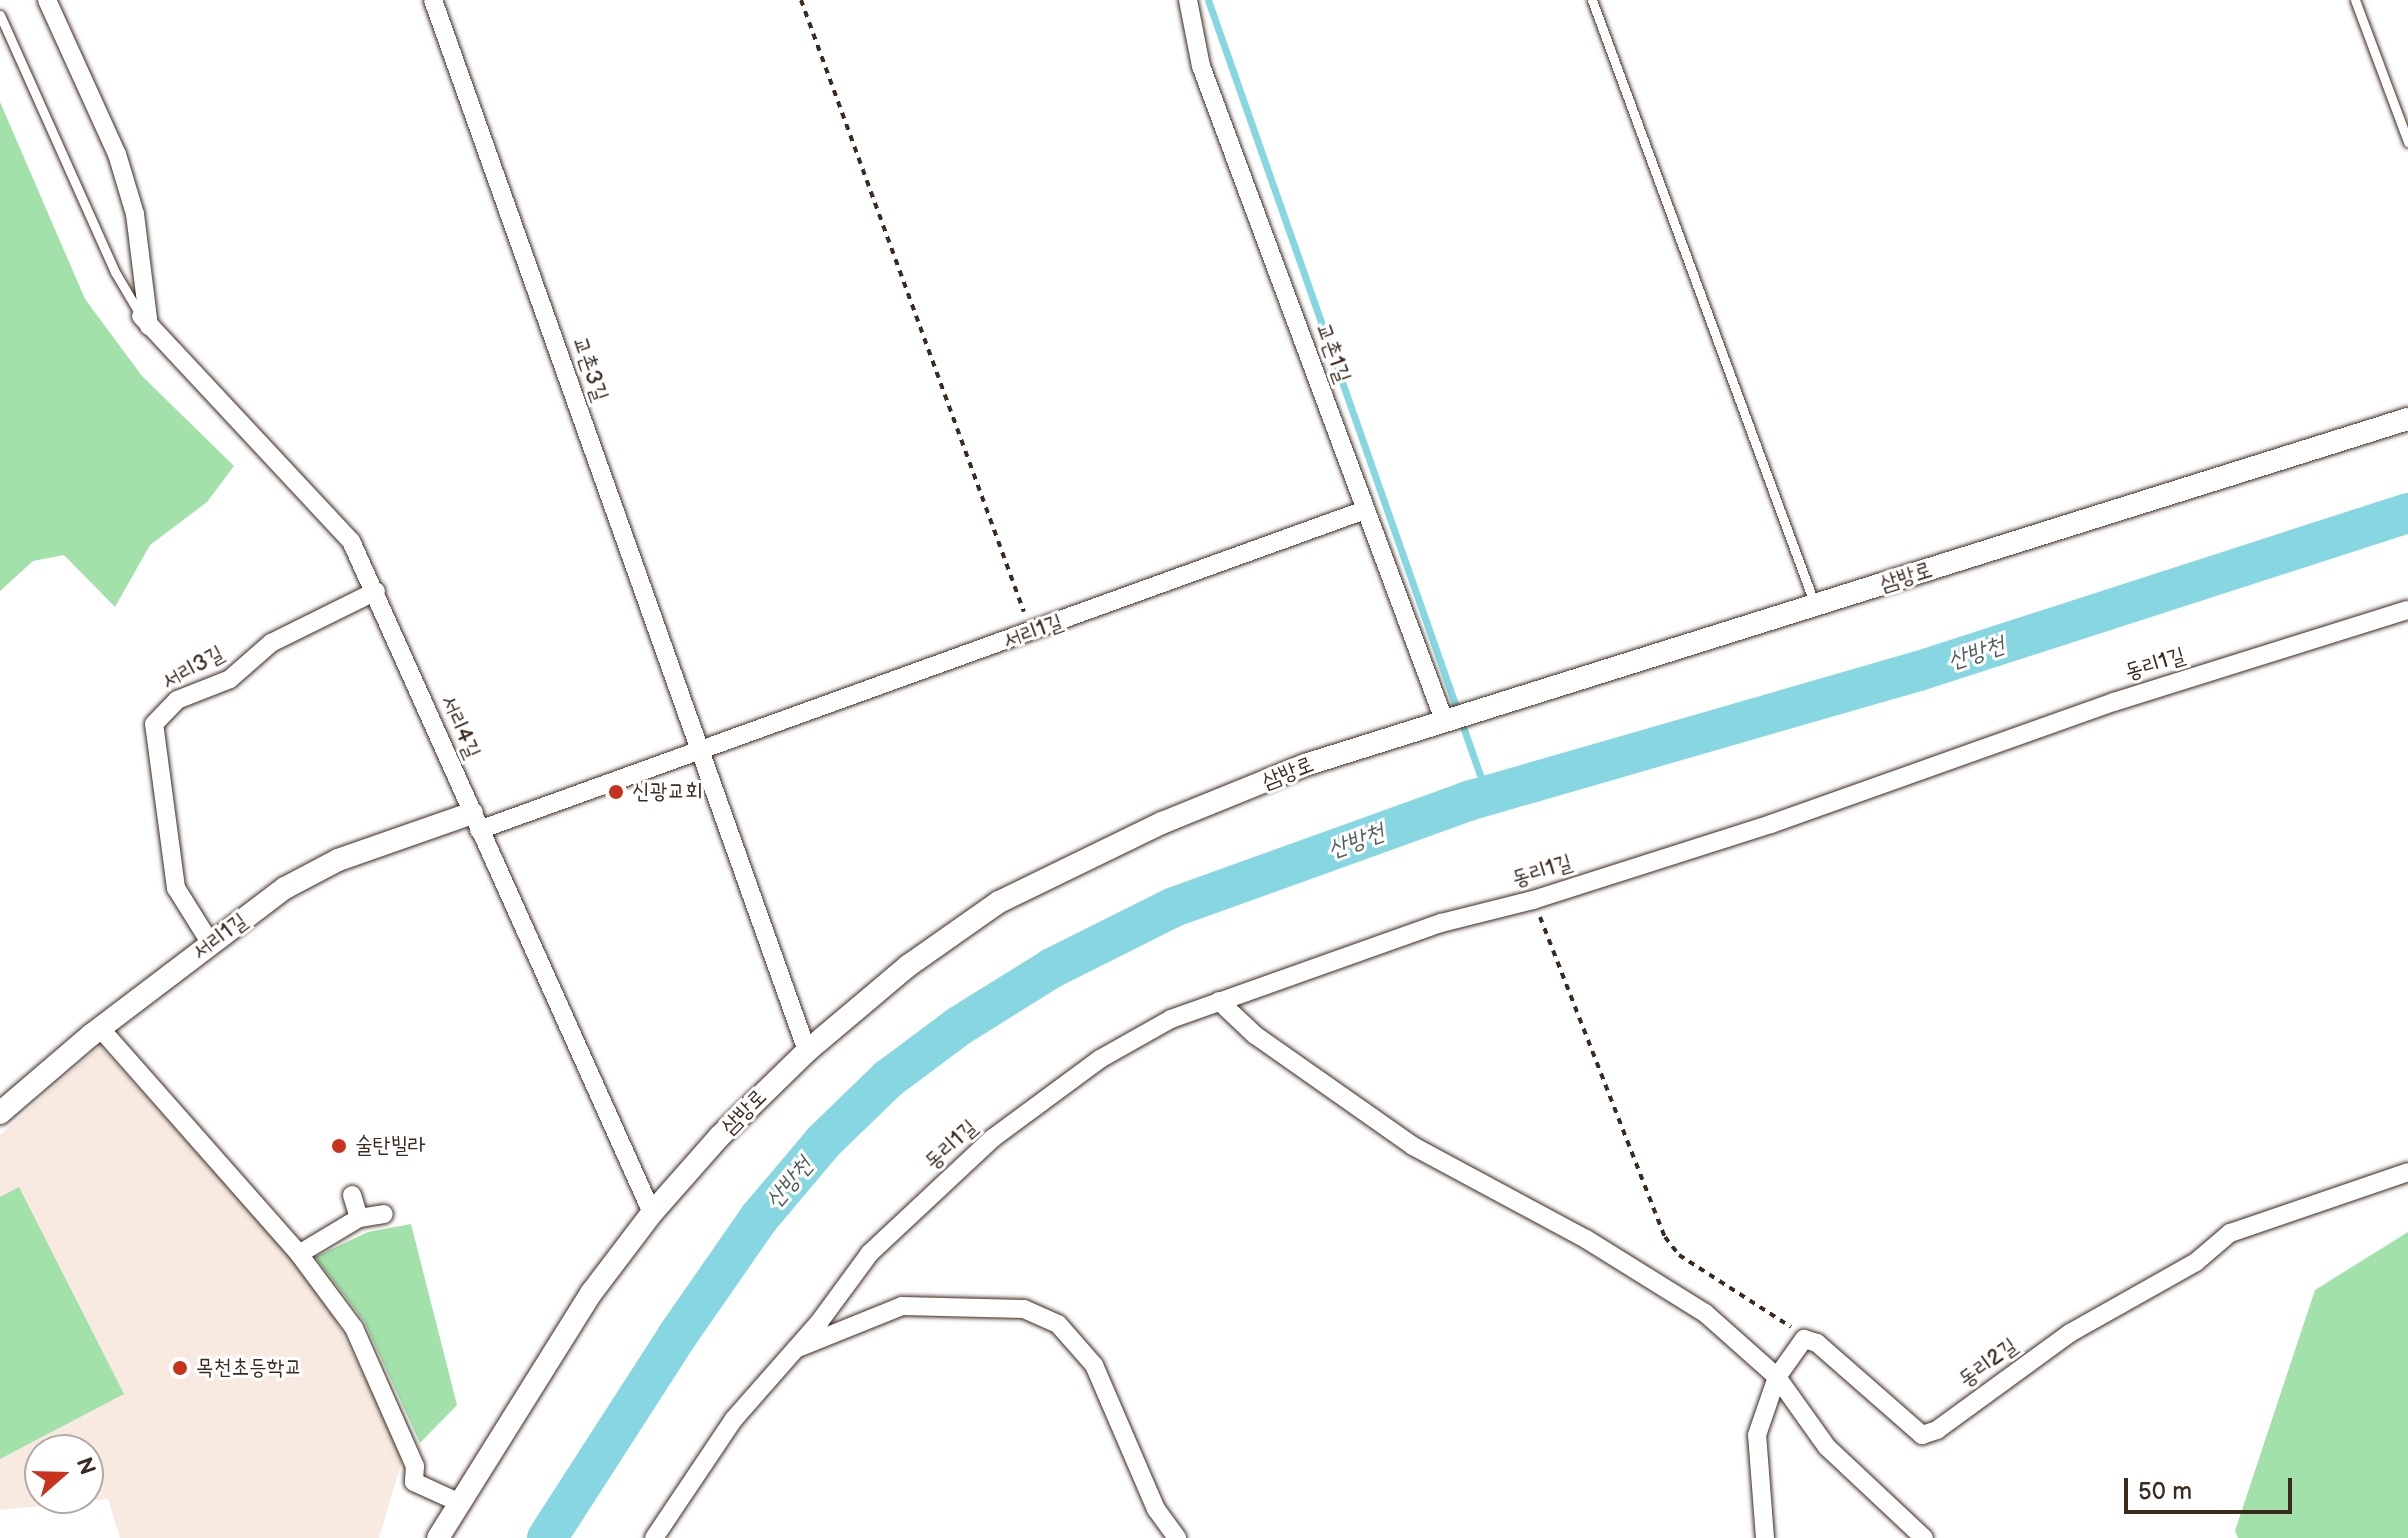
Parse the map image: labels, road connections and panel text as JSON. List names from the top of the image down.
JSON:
{
  "streets": {
    "street": [
      "교촌1길",
      "교촌3길",
      "삼방로",
      "서리1길",
      "동리1길",
      "서리3길",
      "서리4길",
      "동리2길"
    ]
  },
  "crossings": [
    ["교촌1길", "삼방로"],
    ["교촌1길", "서리1길"],
    ["교촌3길", "서리1길"],
    ["삼방로", "서리4길"],
    ["서리1길", "서리3길"],
    ["서리1길", "서리4길"],
    ["서리3길", "서리4길"]
  ],
  "water": ["산방천"],
  "places": ["신광교회", "술탄빌라", "목천초등학교"],
  "scale_bar": "50 m",
  "north": "right"
}
